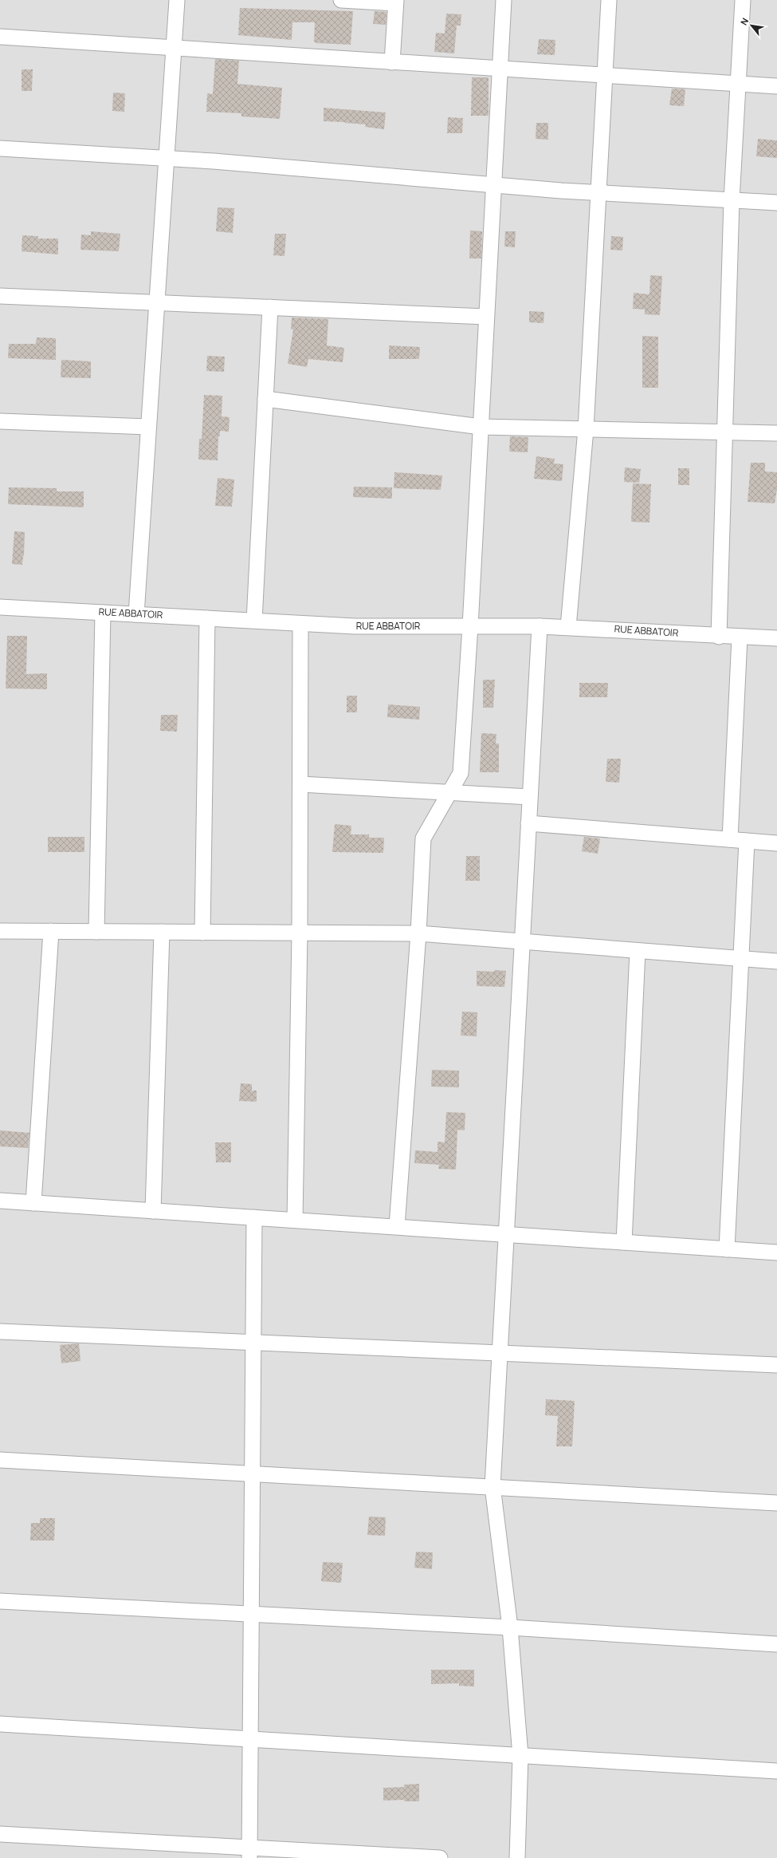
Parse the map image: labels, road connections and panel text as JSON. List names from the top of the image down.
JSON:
{
  "streets": {
    "street": ["RUE ABBATOIR"]
  },
  "north": "top left"
}
